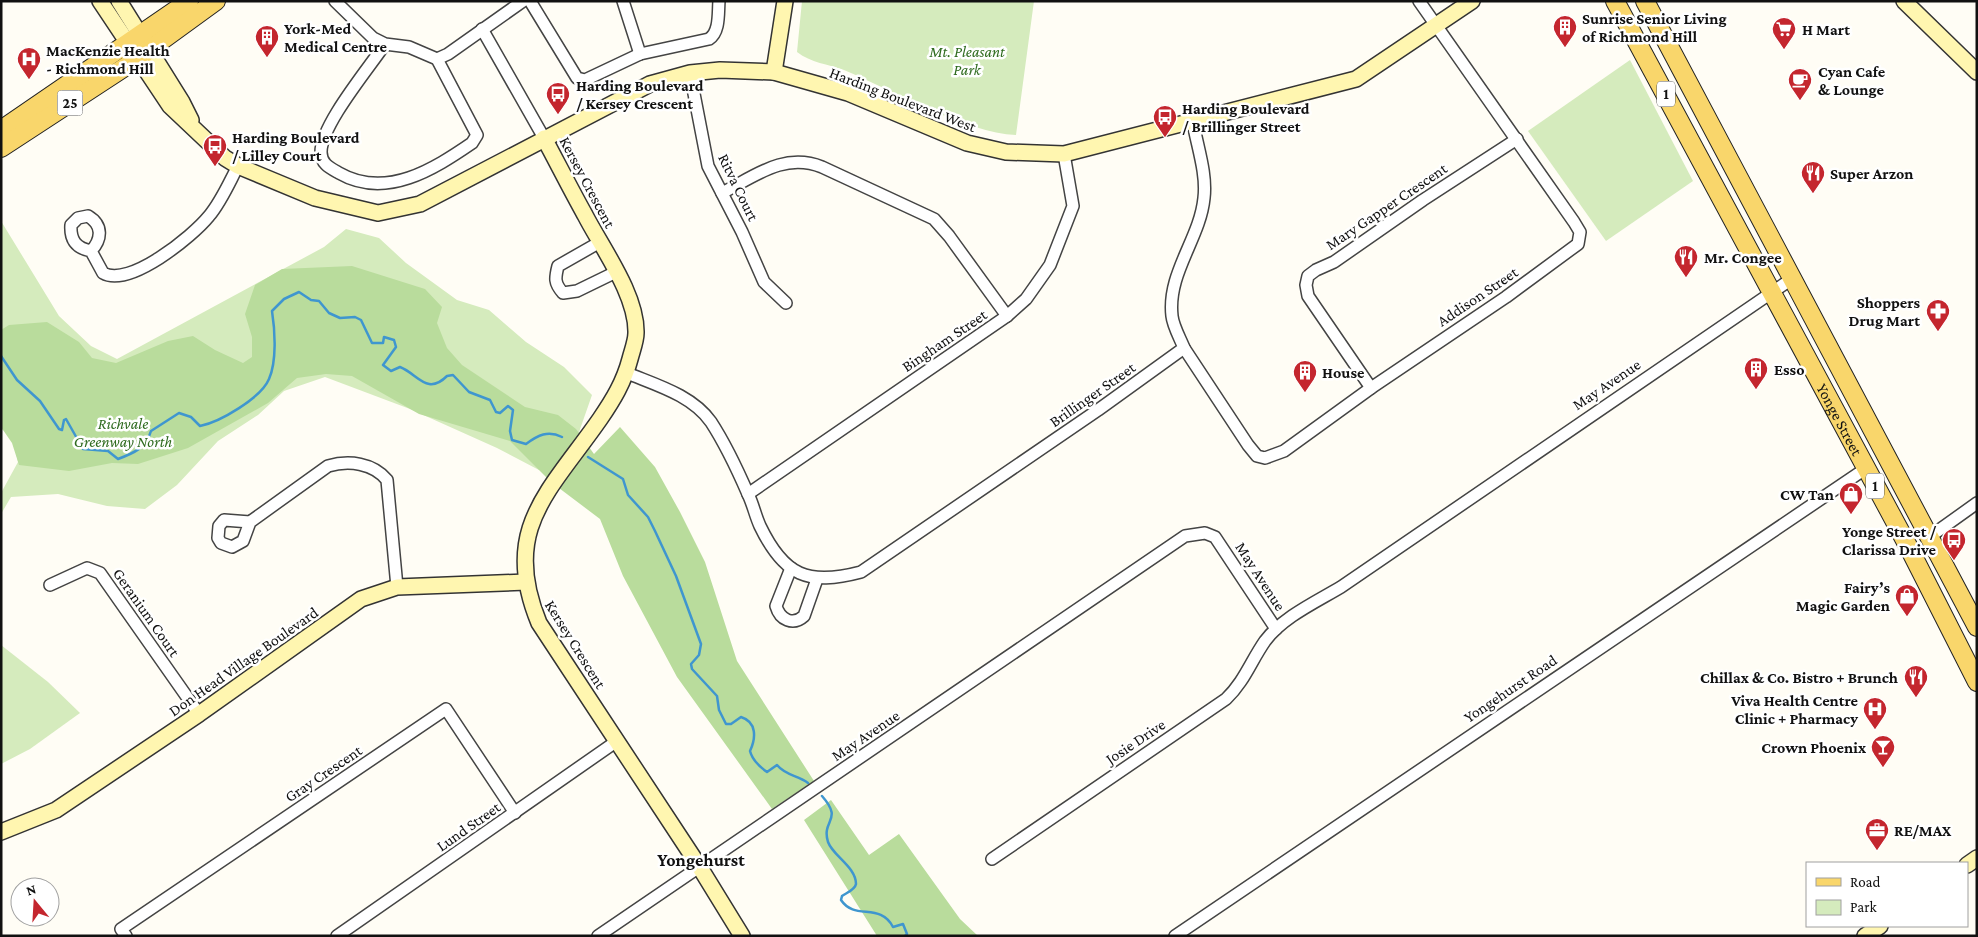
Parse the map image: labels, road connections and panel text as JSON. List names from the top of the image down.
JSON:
{
  "streets": {
    "main road": ["1", "25", "Yonge Street"],
    "street": [
      "Harding Boulevard West",
      "Kersey Crescent",
      "Ritva Court",
      "Mary Gapper Crescent",
      "Addison Street",
      "Bingham Street",
      "May Avenue",
      "Brillinger Street",
      "Geranium Court",
      "Don Head Village Boulevard",
      "Yongehurst Road",
      "Josie Drive",
      "Gray Crescent",
      "Lund Street"
    ]
  },
  "crossings": [
    ["Harding Boulevard West", "25"],
    ["Harding Boulevard West", "Kersey Crescent"],
    ["Harding Boulevard West", "Ritva Court"],
    ["Harding Boulevard West", "Addison Street"],
    ["Harding Boulevard West", "Bingham Street"],
    ["Kersey Crescent", "May Avenue"],
    ["Kersey Crescent", "Brillinger Street"],
    ["Kersey Crescent", "Don Head Village Boulevard"],
    ["Kersey Crescent", "Lund Street"],
    ["Mary Gapper Crescent", "Addison Street"],
    ["Addison Street", "Brillinger Street"],
    ["Bingham Street", "Brillinger Street"],
    ["May Avenue", "Yonge Street"],
    ["May Avenue", "Josie Drive"],
    ["Yonge Street", "Yongehurst Road"],
    ["Geranium Court", "Don Head Village Boulevard"],
    ["Gray Crescent", "Lund Street"]
  ],
  "districts": ["Yongehurst"],
  "parks": ["Mt. Pleasant Park", "Richvale Greenway North"],
  "places": {
    "building": [
      "Sunrise Senior Living of Richmond Hill",
      "York-Med Medical Centre",
      "Esso",
      "House"
    ],
    "supermarket": ["H Mart"],
    "hospital": ["MacKenzie Health - Richmond Hill", "Viva Health Centre Clinic + Pharmacy"],
    "cafe": ["Cyan Cafe & Lounge"],
    "bus stop": [
      "Harding Boulevard / Kersey Crescent",
      "Harding Boulevard / Brillinger Street",
      "Harding Boulevard / Lilley Court",
      "Yonge Street / Clarissa Drive"
    ],
    "restaurant": ["Super Arzon", "Mr. Congee", "Chillax & Co. Bistro + Brunch"],
    "pharmacy": ["Shoppers Drug Mart"],
    "shop": ["CW Tan", "Fairy’s Magic Garden"],
    "bar": ["Crown Phoenix"],
    "office": ["RE/MAX"]
  },
  "legend": ["Road", "Park"],
  "north": "top"
}
